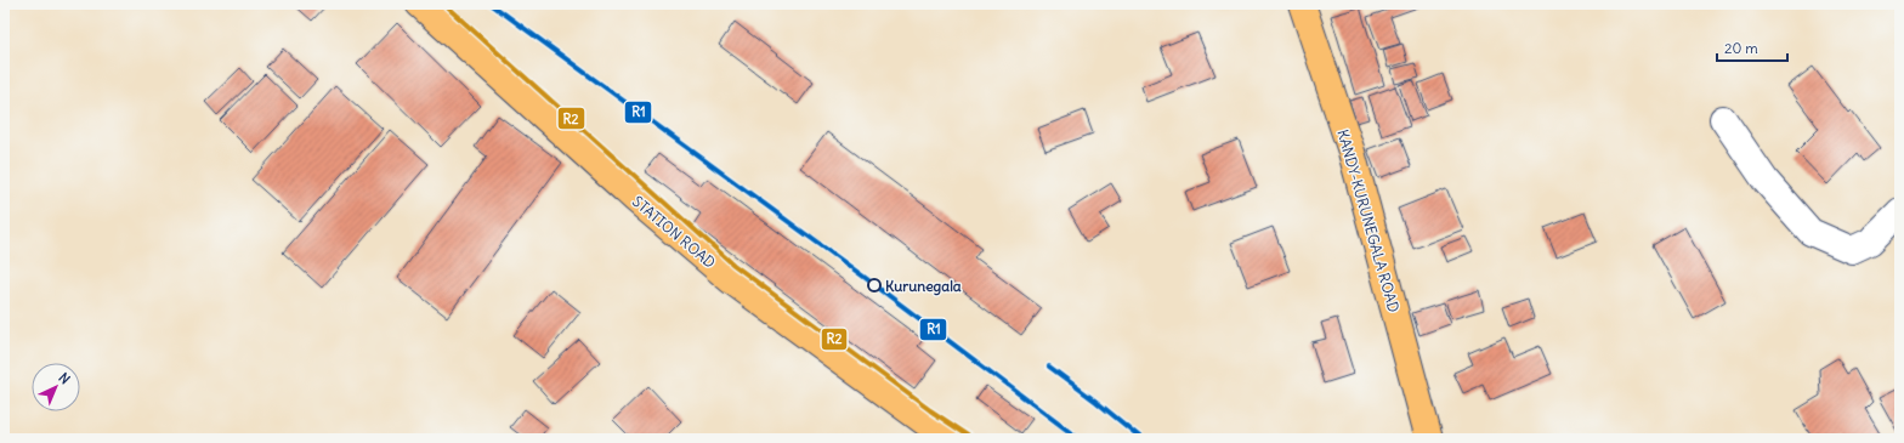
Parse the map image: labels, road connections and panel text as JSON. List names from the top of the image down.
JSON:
{
  "streets": {
    "main road": ["KANDY-KURUNEGALA ROAD", "STATION ROAD"]
  },
  "places": ["Kurunegala"],
  "lines": ["transit line R1", "transit line R2"],
  "scale_bar": "20 m",
  "north": "top right"
}
